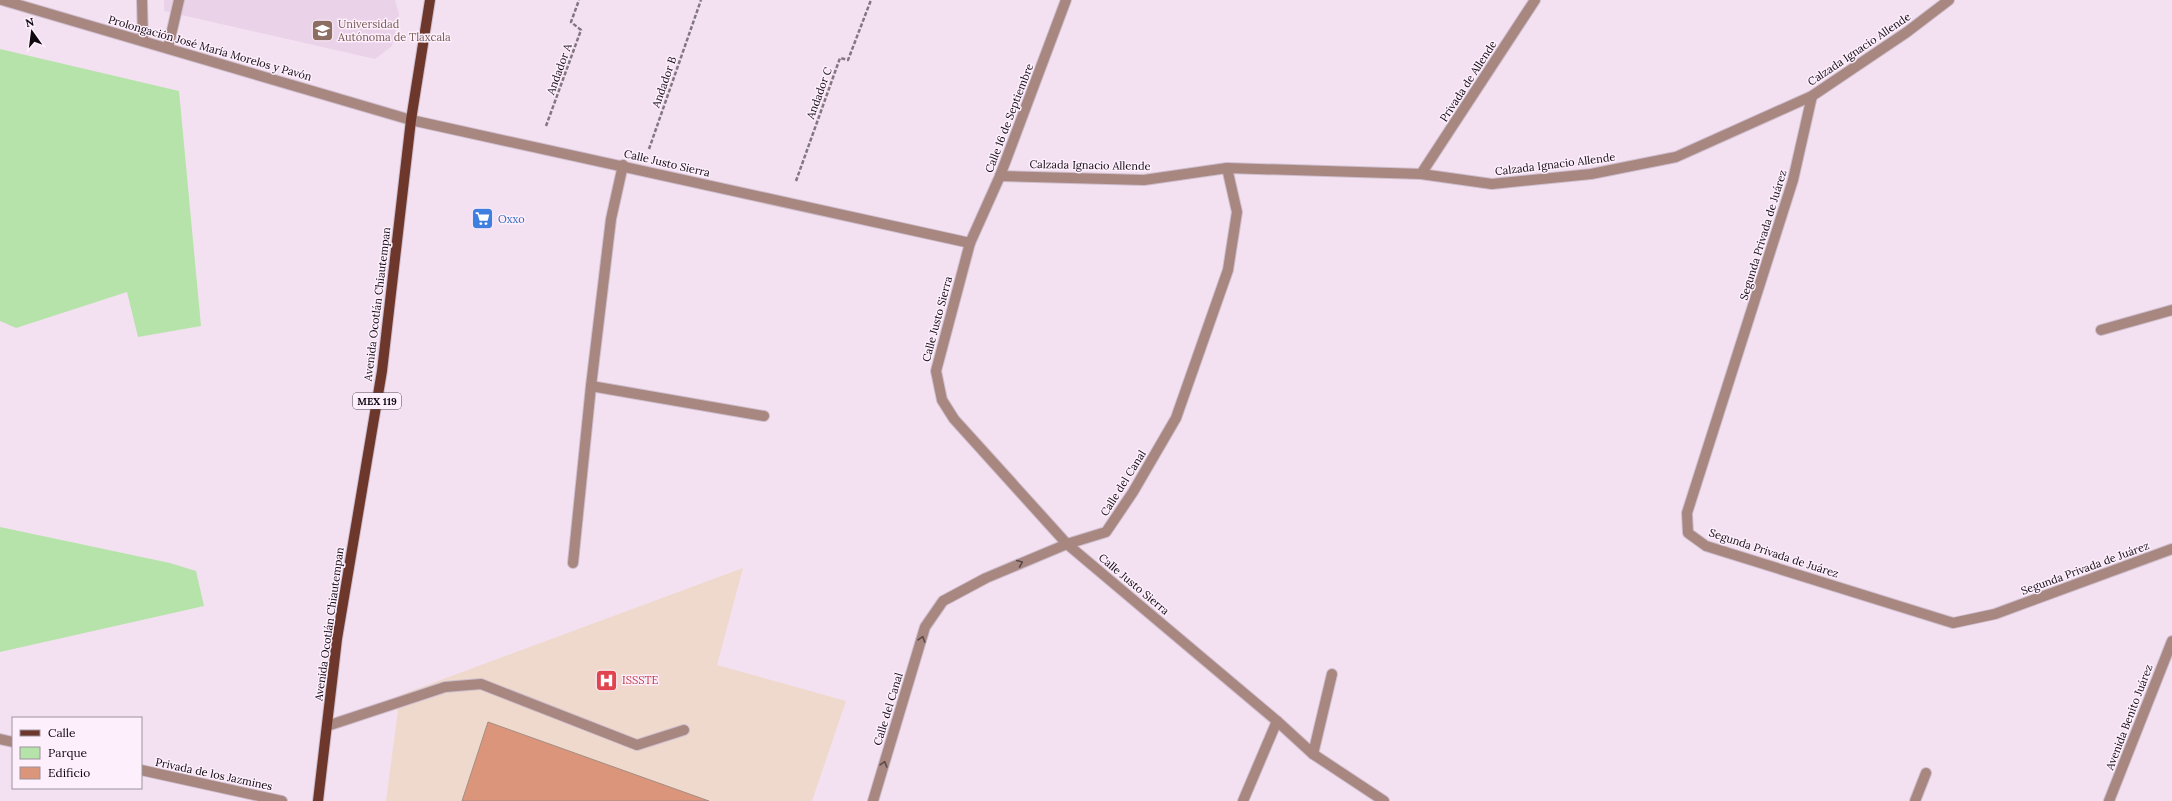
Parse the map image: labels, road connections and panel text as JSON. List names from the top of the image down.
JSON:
{
  "streets": {
    "main road": ["Avenida Ocotlán Chiautempan", "MEX 119"],
    "street": [
      "Prolongación José María Morelos y Pavón",
      "Calzada Ignacio Allende",
      "Privada de Allende",
      "Calle 16 de Septiembre",
      "Calle Justo Sierra",
      "Segunda Privada de Juárez",
      "Calle del Canal",
      "Avenida Benito Juárez",
      "Privada de los Jazmines"
    ],
    "path": ["Andador A", "Andador B", "Andador C"]
  },
  "crossings": [
    ["Prolongación José María Morelos y Pavón", "Calle Justo Sierra"],
    ["Prolongación José María Morelos y Pavón", "Avenida Ocotlán Chiautempan"],
    ["Calzada Ignacio Allende", "Privada de Allende"],
    ["Calzada Ignacio Allende", "Calle 16 de Septiembre"],
    ["Calzada Ignacio Allende", "Segunda Privada de Juárez"],
    ["Calzada Ignacio Allende", "Calle del Canal"],
    ["Andador A", "Calle Justo Sierra"],
    ["Andador B", "Calle Justo Sierra"],
    ["Andador C", "Calle Justo Sierra"],
    ["Calle 16 de Septiembre", "Calle Justo Sierra"],
    ["Calle Justo Sierra", "Avenida Ocotlán Chiautempan"],
    ["Calle Justo Sierra", "Calle del Canal"]
  ],
  "one_way": ["Calle del Canal"],
  "places": {
    "school or university": ["Universidad Autónoma de Tlaxcala"],
    "supermarket": ["Oxxo"],
    "hospital": ["ISSSTE"]
  },
  "legend": ["Calle", "Parque", "Edificio"],
  "north": "top"
}
